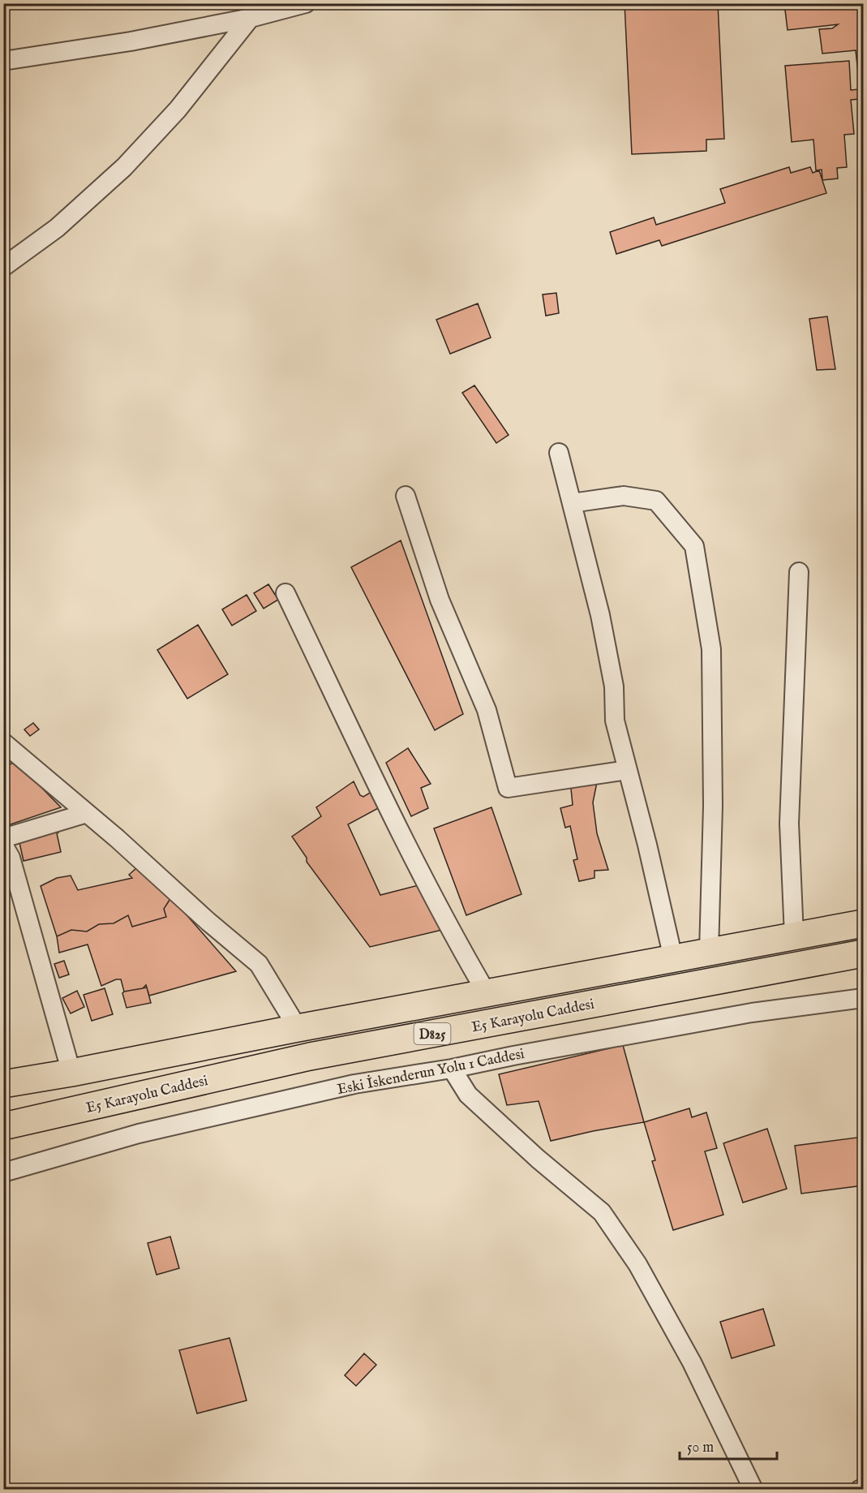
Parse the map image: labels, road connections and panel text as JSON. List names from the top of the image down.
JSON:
{
  "streets": {
    "highway": ["E5 Karayolu Caddesi", "D825"],
    "street": ["Eski İskenderun Yolu 1 Caddesi"]
  },
  "scale_bar": "50 m"
}
